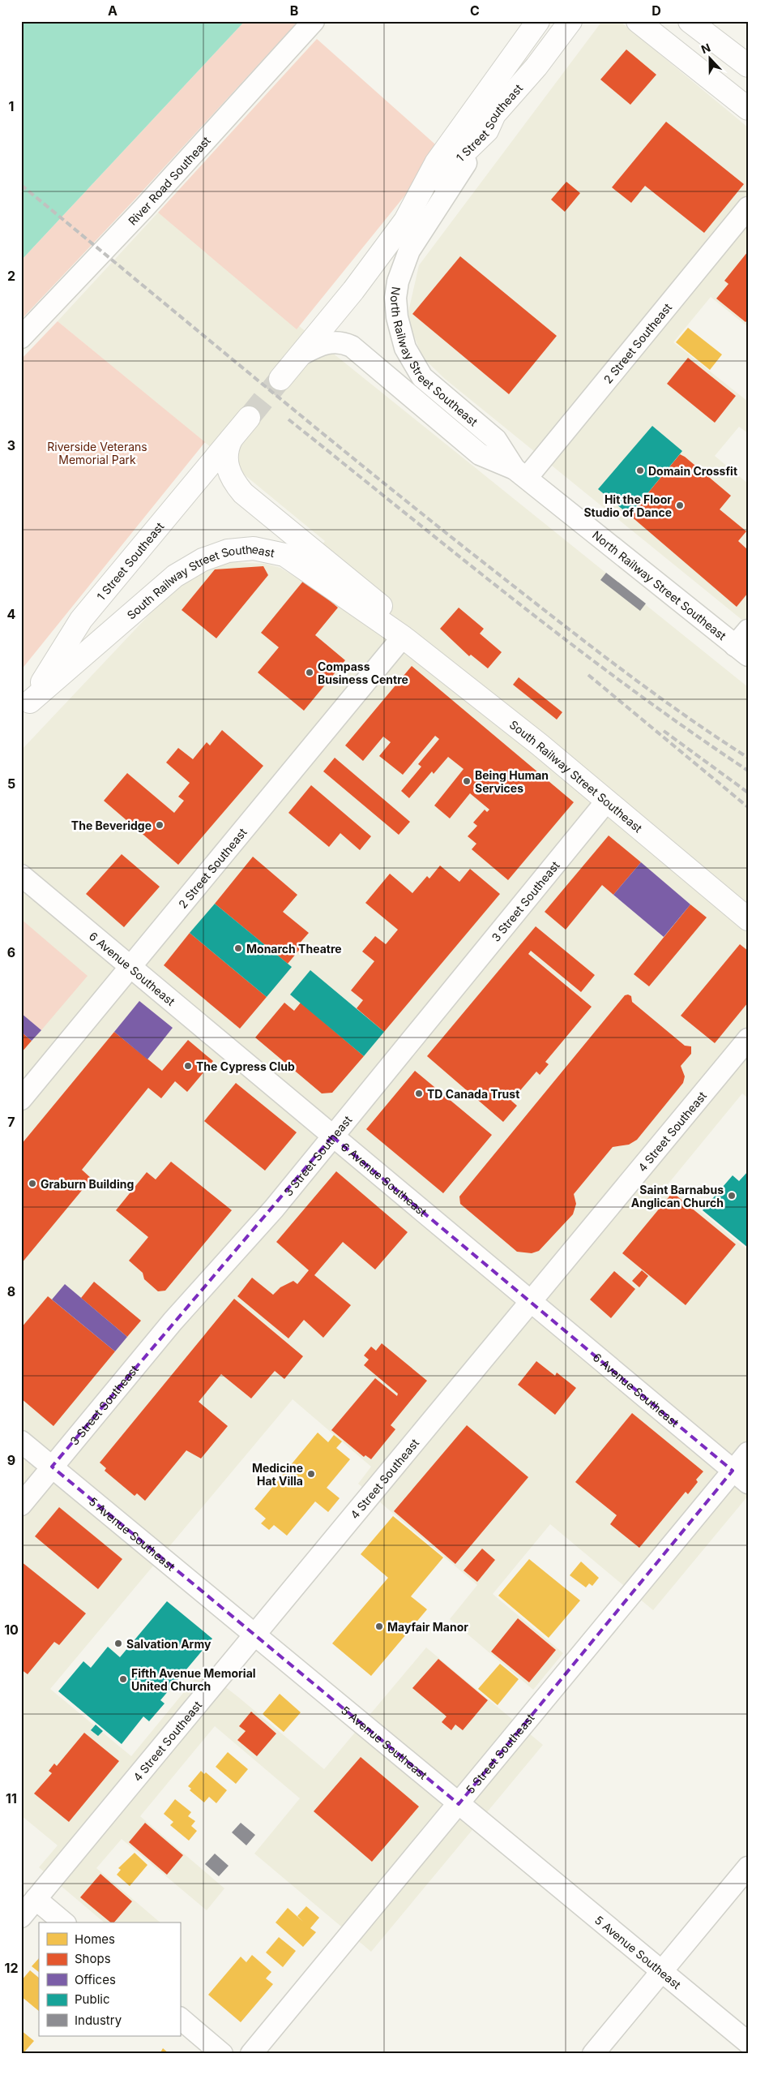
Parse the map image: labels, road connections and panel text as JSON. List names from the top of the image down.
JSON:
{
  "streets": {
    "main road": ["1 Street Southeast", "South Railway Street Southeast"],
    "street": [
      "River Road Southeast",
      "2 Street Southeast",
      "North Railway Street Southeast",
      "3 Street Southeast",
      "6 Avenue Southeast",
      "4 Street Southeast",
      "5 Avenue Southeast",
      "5 Street Southeast"
    ]
  },
  "crossings": [
    ["1 Street Southeast", "North Railway Street Southeast"],
    ["1 Street Southeast", "South Railway Street Southeast"],
    ["2 Street Southeast", "North Railway Street Southeast"],
    ["2 Street Southeast", "South Railway Street Southeast"],
    ["2 Street Southeast", "6 Avenue Southeast"],
    ["South Railway Street Southeast", "3 Street Southeast"],
    ["3 Street Southeast", "6 Avenue Southeast"],
    ["3 Street Southeast", "5 Avenue Southeast"],
    ["6 Avenue Southeast", "4 Street Southeast"],
    ["6 Avenue Southeast", "5 Street Southeast"],
    ["4 Street Southeast", "5 Avenue Southeast"],
    ["5 Avenue Southeast", "5 Street Southeast"]
  ],
  "parks": ["Riverside Veterans Memorial Park"],
  "places": [
    "Domain Crossfit",
    "Hit the Floor Studio of Dance",
    "Compass Business Centre",
    "Being Human Services",
    "The Beveridge",
    "Monarch Theatre",
    "The Cypress Club",
    "TD Canada Trust",
    "Graburn Building",
    "Saint Barnabus Anglican Church",
    "Medicine Hat Villa",
    "Mayfair Manor",
    "Salvation Army",
    "Fifth Avenue Memorial United Church"
  ],
  "legend": [
    "Homes",
    "Shops",
    "Offices",
    "Public",
    "Industry"
  ],
  "north": "top",
  "grid": {
    "columns": [
      "A",
      "B",
      "C",
      "D"
    ],
    "rows": [
      "1",
      "2",
      "3",
      "4",
      "5",
      "6",
      "7",
      "8",
      "9",
      "10",
      "11",
      "12"
    ]
  }
}
